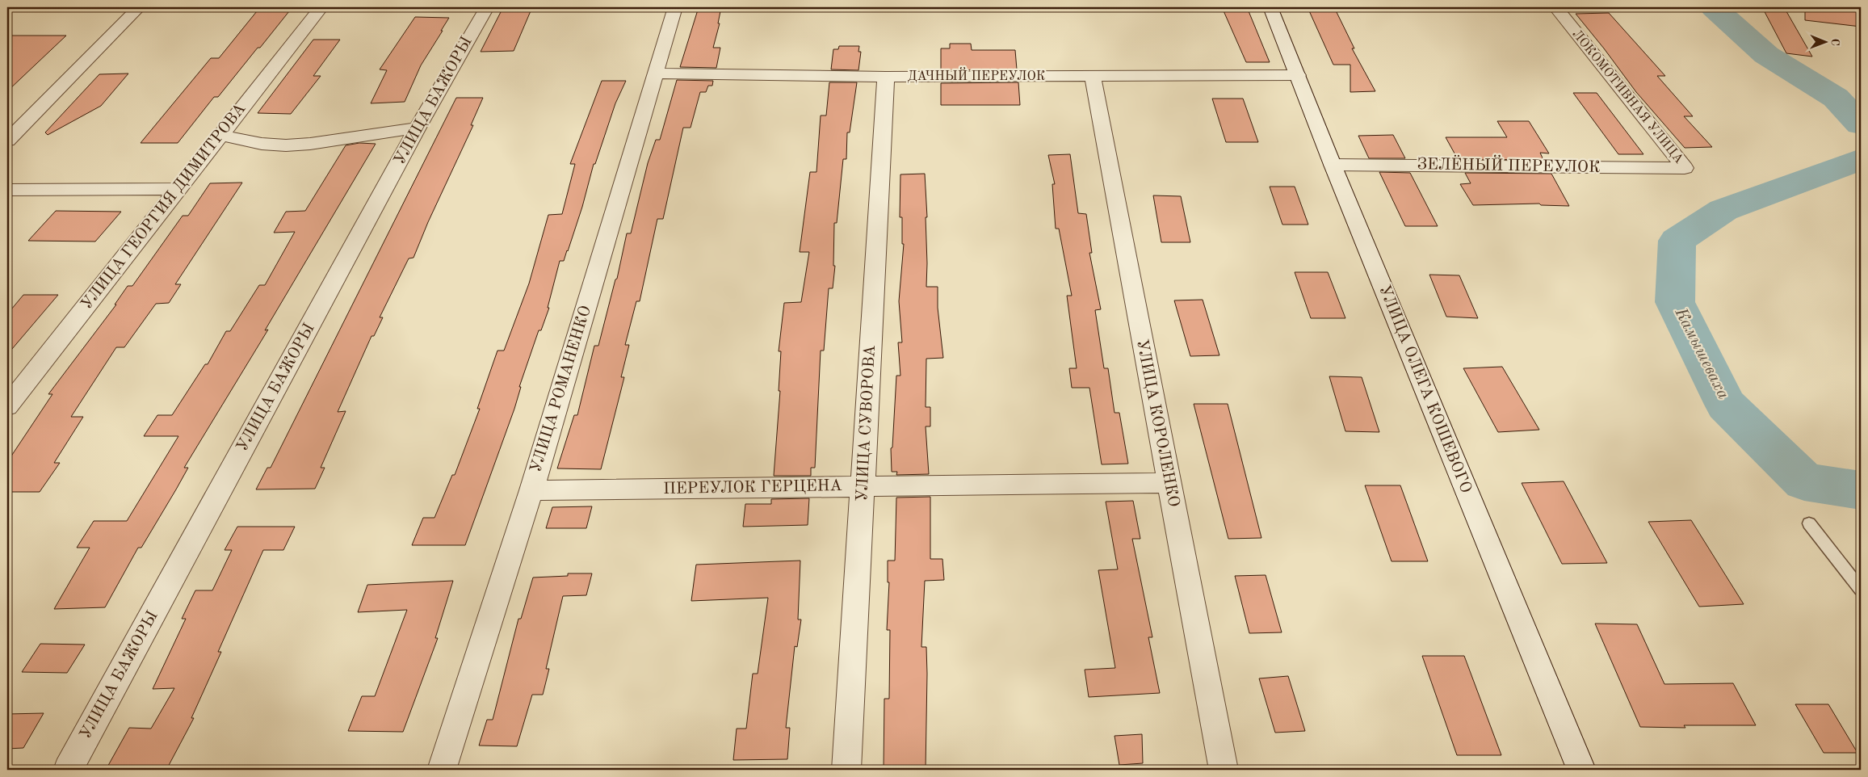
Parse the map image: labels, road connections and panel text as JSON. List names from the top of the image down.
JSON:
{
  "streets": {
    "street": [
      "ДАЧНЫЙ ПЕРЕУЛОК",
      "ЛОКОМОТИВНАЯ УЛИЦА",
      "УЛИЦА БАЖОРЫ",
      "ЗЕЛЁНЫЙ ПЕРЕУЛОК",
      "УЛИЦА ГЕОРГИЯ ДИМИТРОВА",
      "УЛИЦА РОМАНЕНКО",
      "УЛИЦА ОЛЕГА КОШЕВОГО",
      "УЛИЦА СУВОРОВА",
      "УЛИЦА КОРОЛЕНКО",
      "ПЕРЕУЛОК ГЕРЦЕНА"
    ]
  },
  "crossings": [
    ["ДАЧНЫЙ ПЕРЕУЛОК", "УЛИЦА РОМАНЕНКО"],
    ["ДАЧНЫЙ ПЕРЕУЛОК", "УЛИЦА ОЛЕГА КОШЕВОГО"],
    ["ДАЧНЫЙ ПЕРЕУЛОК", "УЛИЦА СУВОРОВА"],
    ["ДАЧНЫЙ ПЕРЕУЛОК", "УЛИЦА КОРОЛЕНКО"],
    ["ЛОКОМОТИВНАЯ УЛИЦА", "ЗЕЛЁНЫЙ ПЕРЕУЛОК"],
    ["ЗЕЛЁНЫЙ ПЕРЕУЛОК", "УЛИЦА ОЛЕГА КОШЕВОГО"],
    ["УЛИЦА РОМАНЕНКО", "ПЕРЕУЛОК ГЕРЦЕНА"],
    ["УЛИЦА СУВОРОВА", "ПЕРЕУЛОК ГЕРЦЕНА"],
    ["УЛИЦА КОРОЛЕНКО", "ПЕРЕУЛОК ГЕРЦЕНА"]
  ],
  "water": ["Камышеваха"],
  "north": "right"
}
